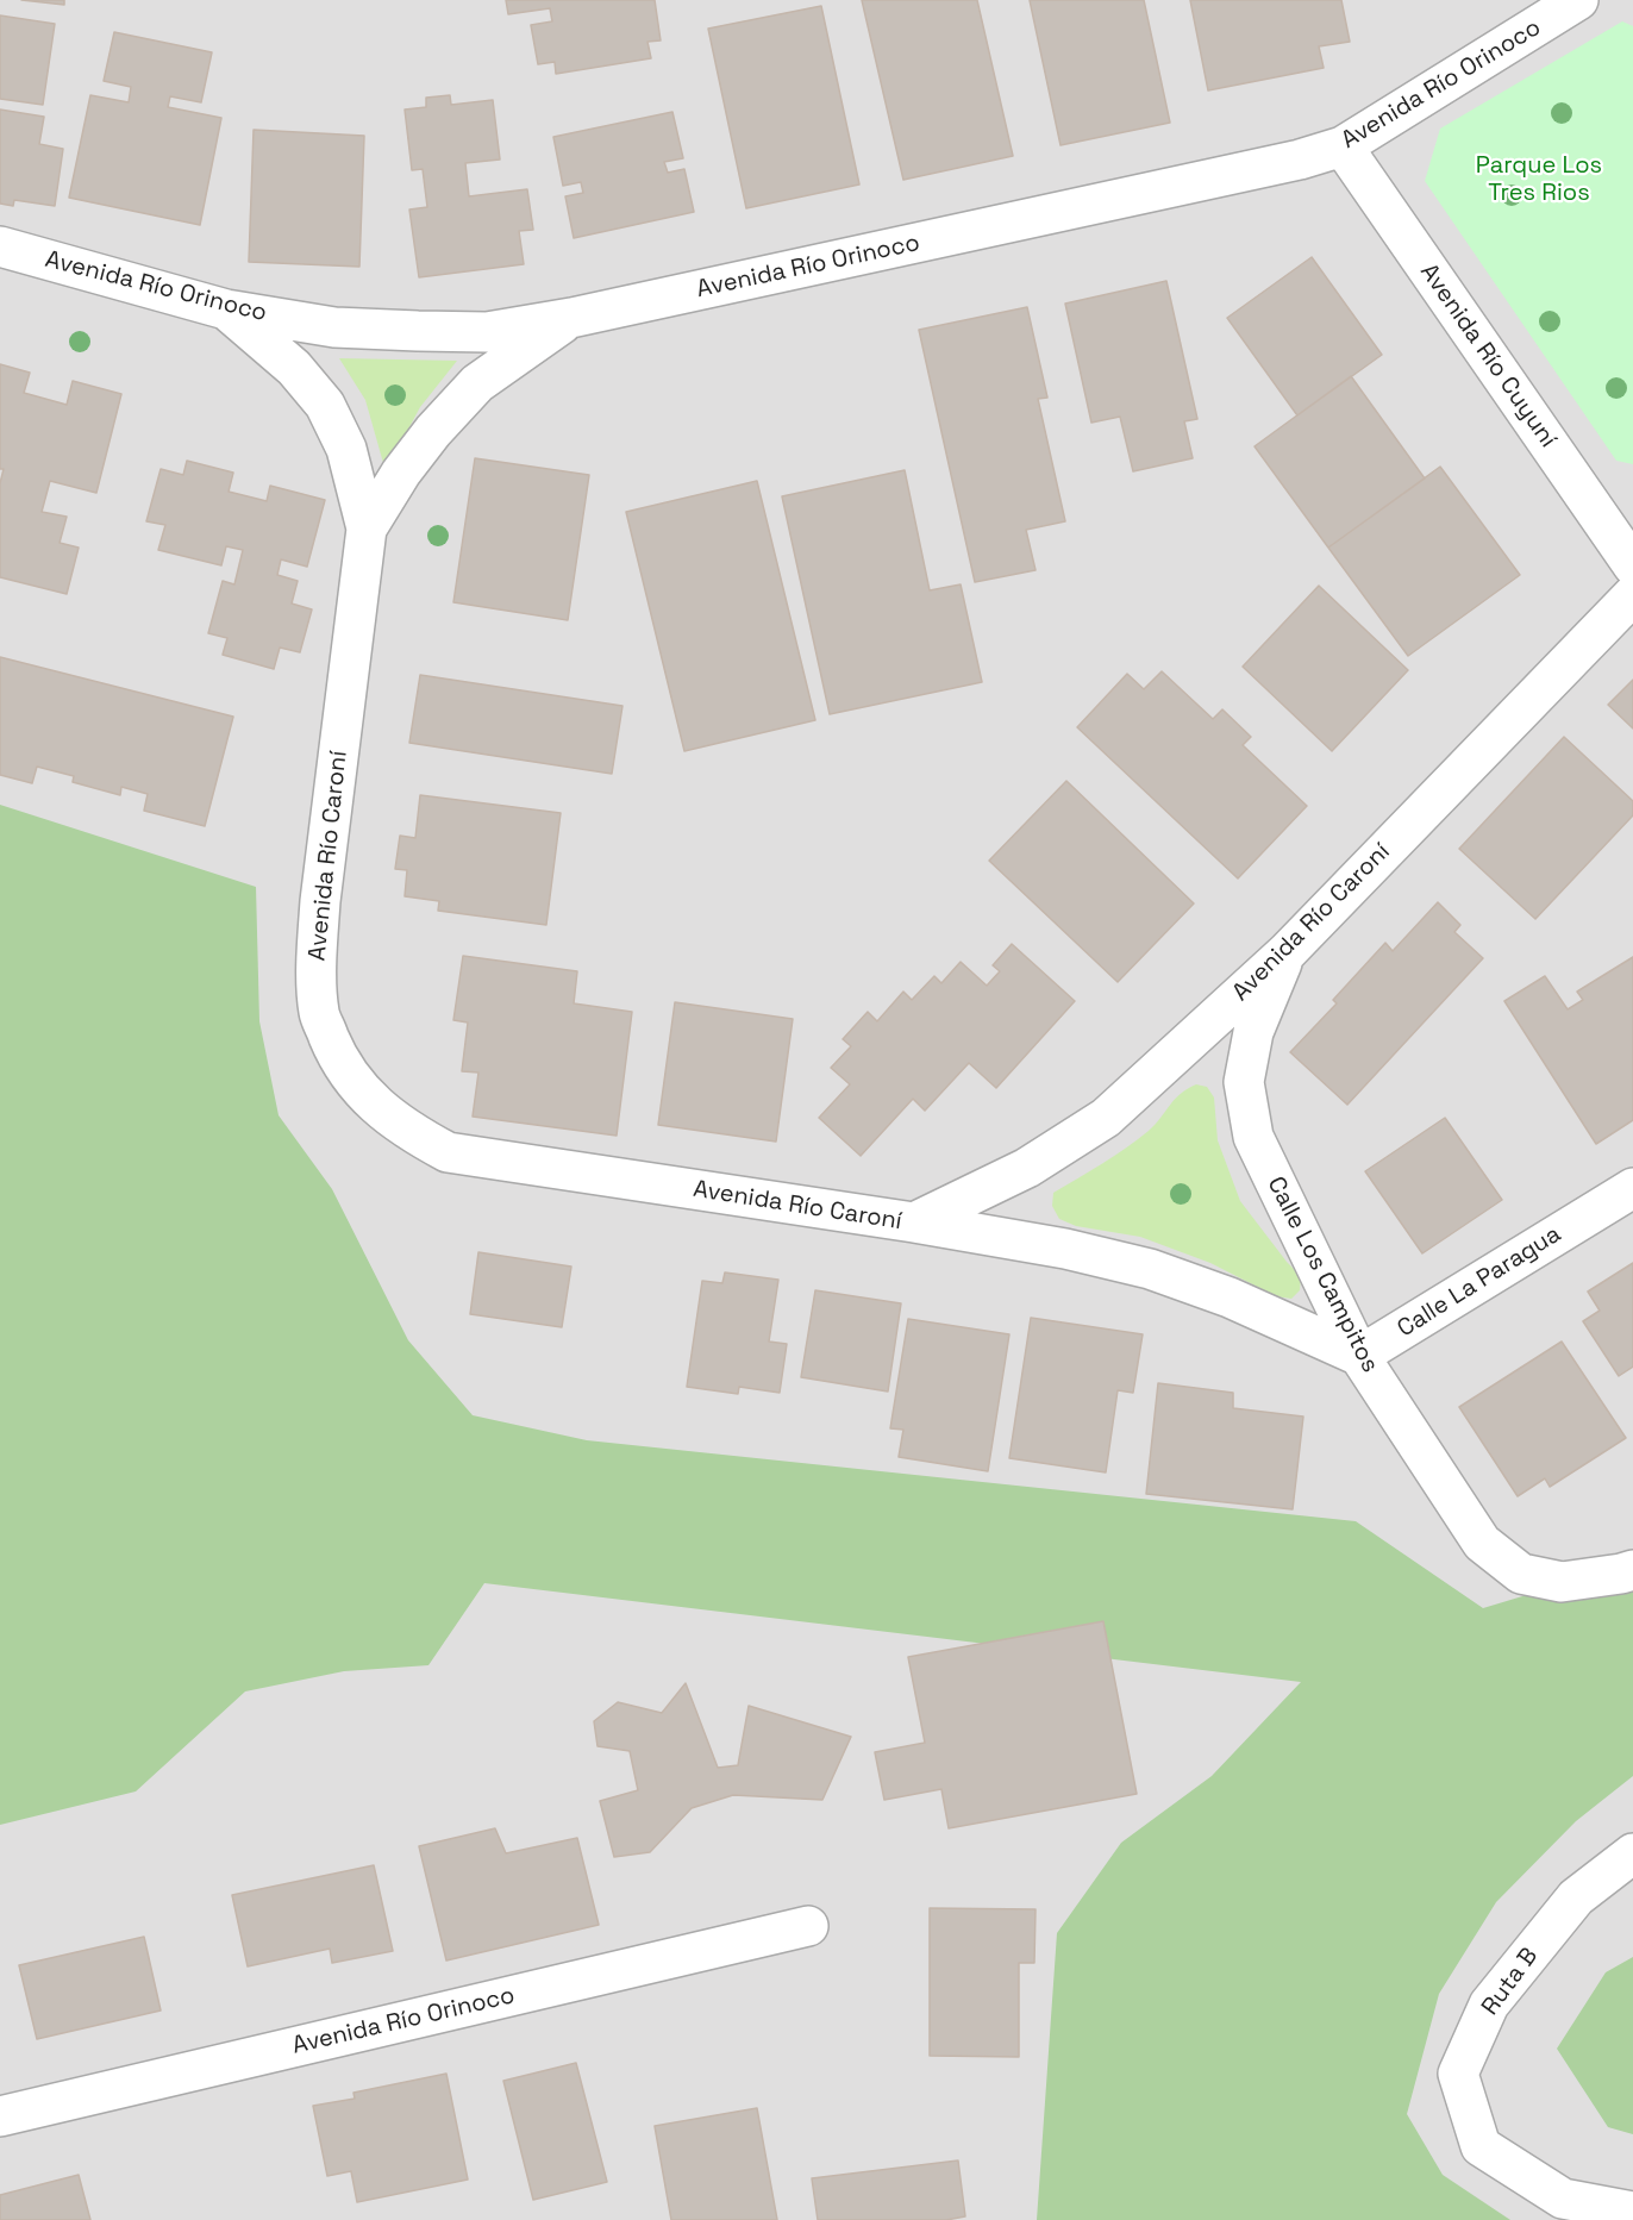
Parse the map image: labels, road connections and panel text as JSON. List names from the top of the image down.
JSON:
{
  "streets": {
    "street": [
      "Avenida Río Orinoco",
      "Avenida Río Cuyuní",
      "Avenida Río Caroní",
      "Calle Los Campitos",
      "Calle La Paragua",
      "Ruta B"
    ]
  },
  "crossings": [
    ["Avenida Río Orinoco", "Avenida Río Cuyuní"],
    ["Avenida Río Orinoco", "Avenida Río Caroní"],
    ["Avenida Río Caroní", "Calle Los Campitos"],
    ["Calle Los Campitos", "Calle La Paragua"]
  ],
  "parks": ["Parque Los Tres Rios"]
}
